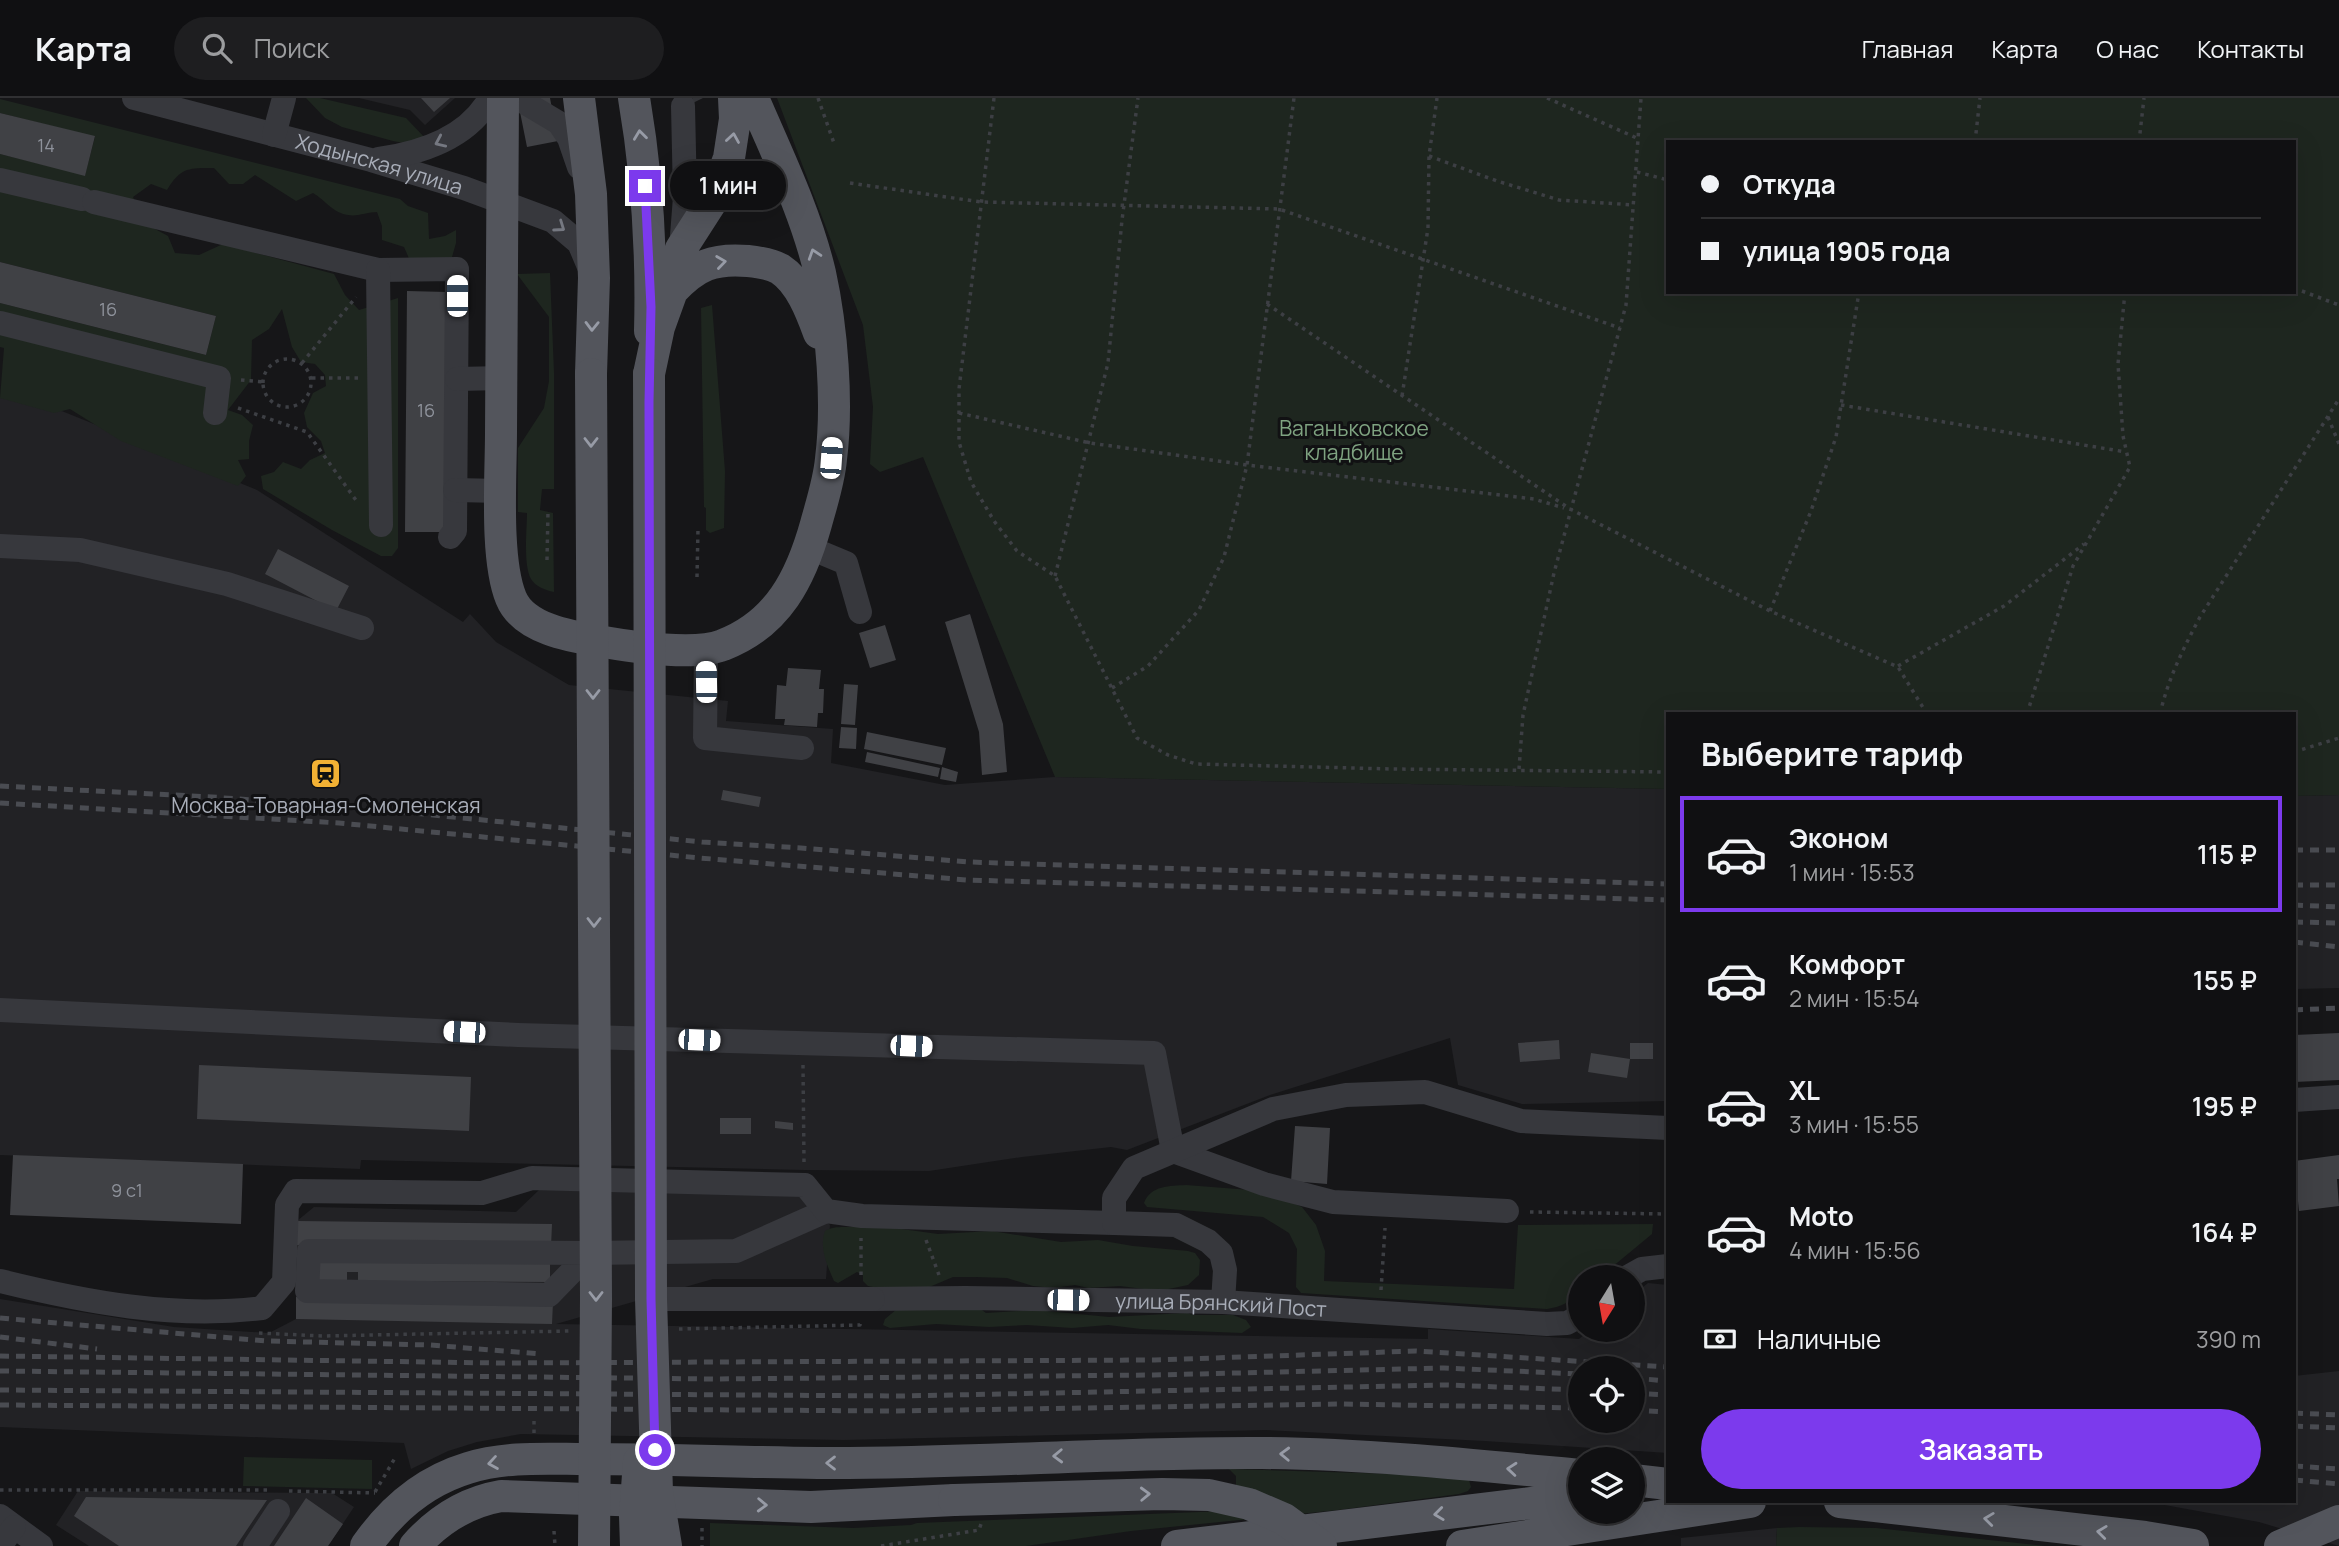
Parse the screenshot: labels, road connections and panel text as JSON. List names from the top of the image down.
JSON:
{
  "streets": {
    "street": ["Ходынская улица", "улица Брянский Пост"]
  },
  "parks": ["Ваганьковское кладбище"],
  "places": {
    "station": ["Москва-Товарная-Смоленская"]
  },
  "house_numbers": [
    "14",
    "16",
    "16",
    "9 с1"
  ],
  "north": "bottom",
  "page": {
    "header": "Карта",
    "search": "Поиск",
    "nav": [
      "Главная",
      "Карта",
      "О нас",
      "Контакты"
    ],
    "banner": ["Откуда", "улица 1905 года"],
    "bubble": "1 мин",
    "heading": "Выберите тариф",
    "list": [
      {
        "name": "Эконом",
        "note": "1 мин · 15:53",
        "value": "115 ₽"
      },
      {
        "name": "Комфорт",
        "note": "2 мин · 15:54",
        "value": "155 ₽"
      },
      {
        "name": "XL",
        "note": "3 мин · 15:55",
        "value": "195 ₽"
      },
      {
        "name": "Moto",
        "note": "4 мин · 15:56",
        "value": "164 ₽"
      }
    ],
    "pay": ["Наличные", "390 m"],
    "buttons": "Заказать"
  }
}
